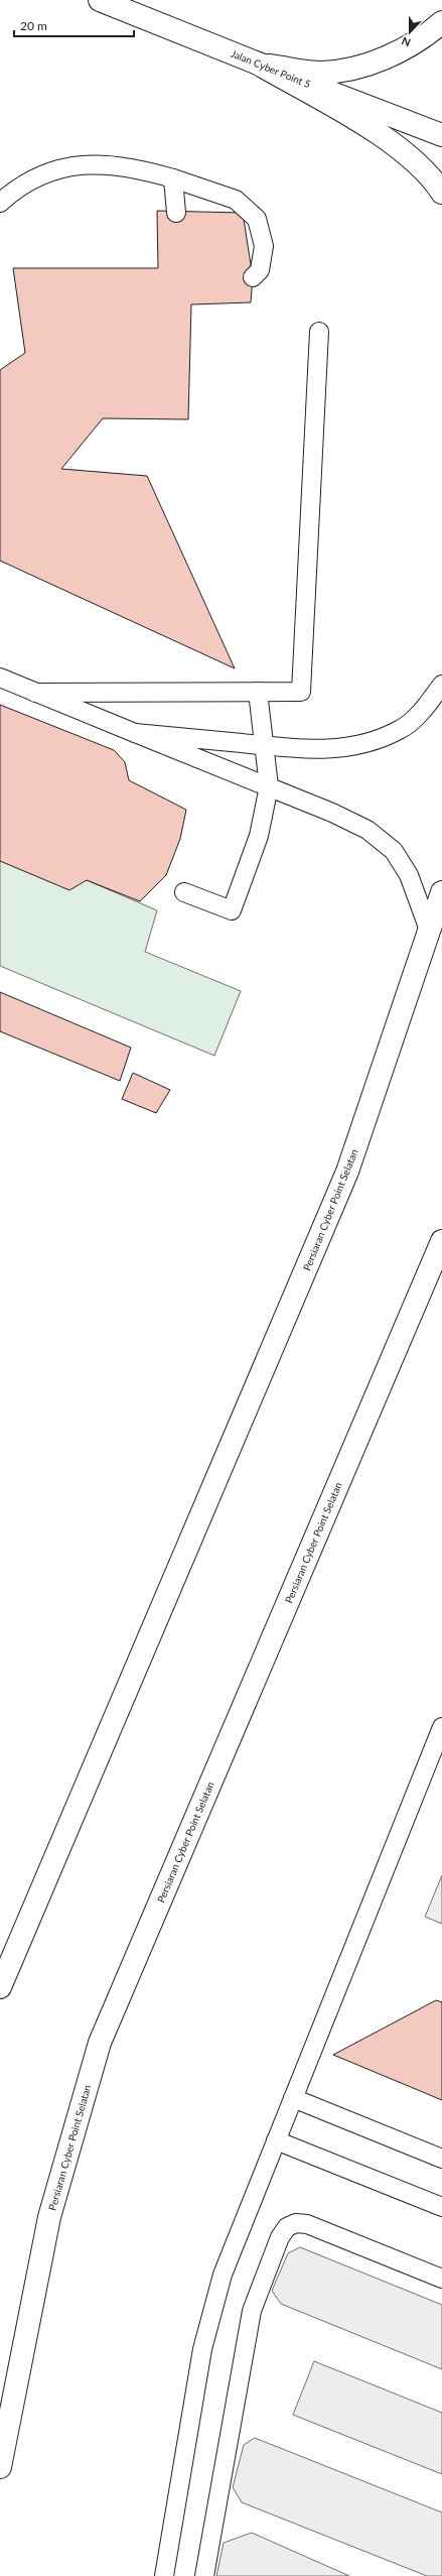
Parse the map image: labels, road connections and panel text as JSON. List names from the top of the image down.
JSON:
{
  "streets": {
    "main road": ["Jalan Cyber Point 5", "Persiaran Cyber Point Selatan"]
  },
  "scale_bar": "20 m",
  "north": "bottom"
}
